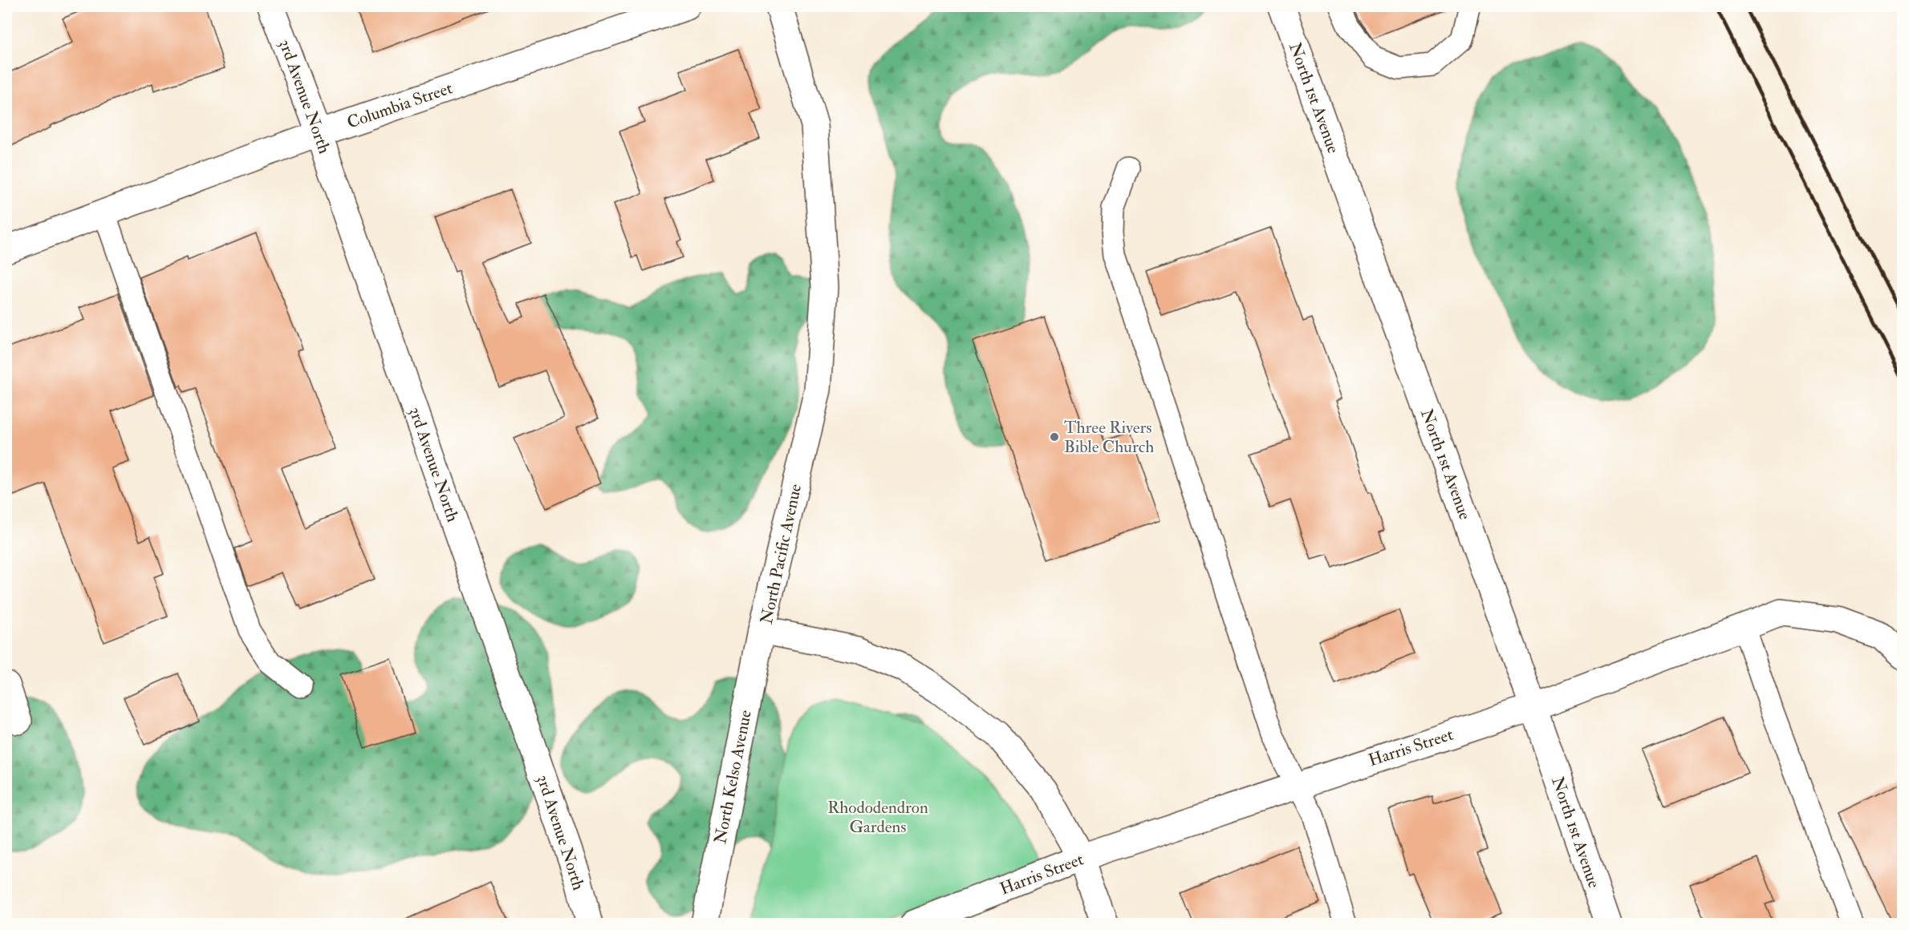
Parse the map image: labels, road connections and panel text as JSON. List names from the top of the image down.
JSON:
{
  "streets": {
    "street": [
      "3rd Avenue North",
      "North 1st Avenue",
      "Columbia Street",
      "North Pacific Avenue",
      "Harris Street",
      "North Kelso Avenue"
    ]
  },
  "crossings": [
    ["3rd Avenue North", "Columbia Street"],
    ["North 1st Avenue", "Harris Street"],
    ["North Pacific Avenue", "Harris Street"],
    ["North Pacific Avenue", "North Kelso Avenue"]
  ],
  "parks": ["Rhododendron Gardens"],
  "places": ["Three Rivers Bible Church"]
}
